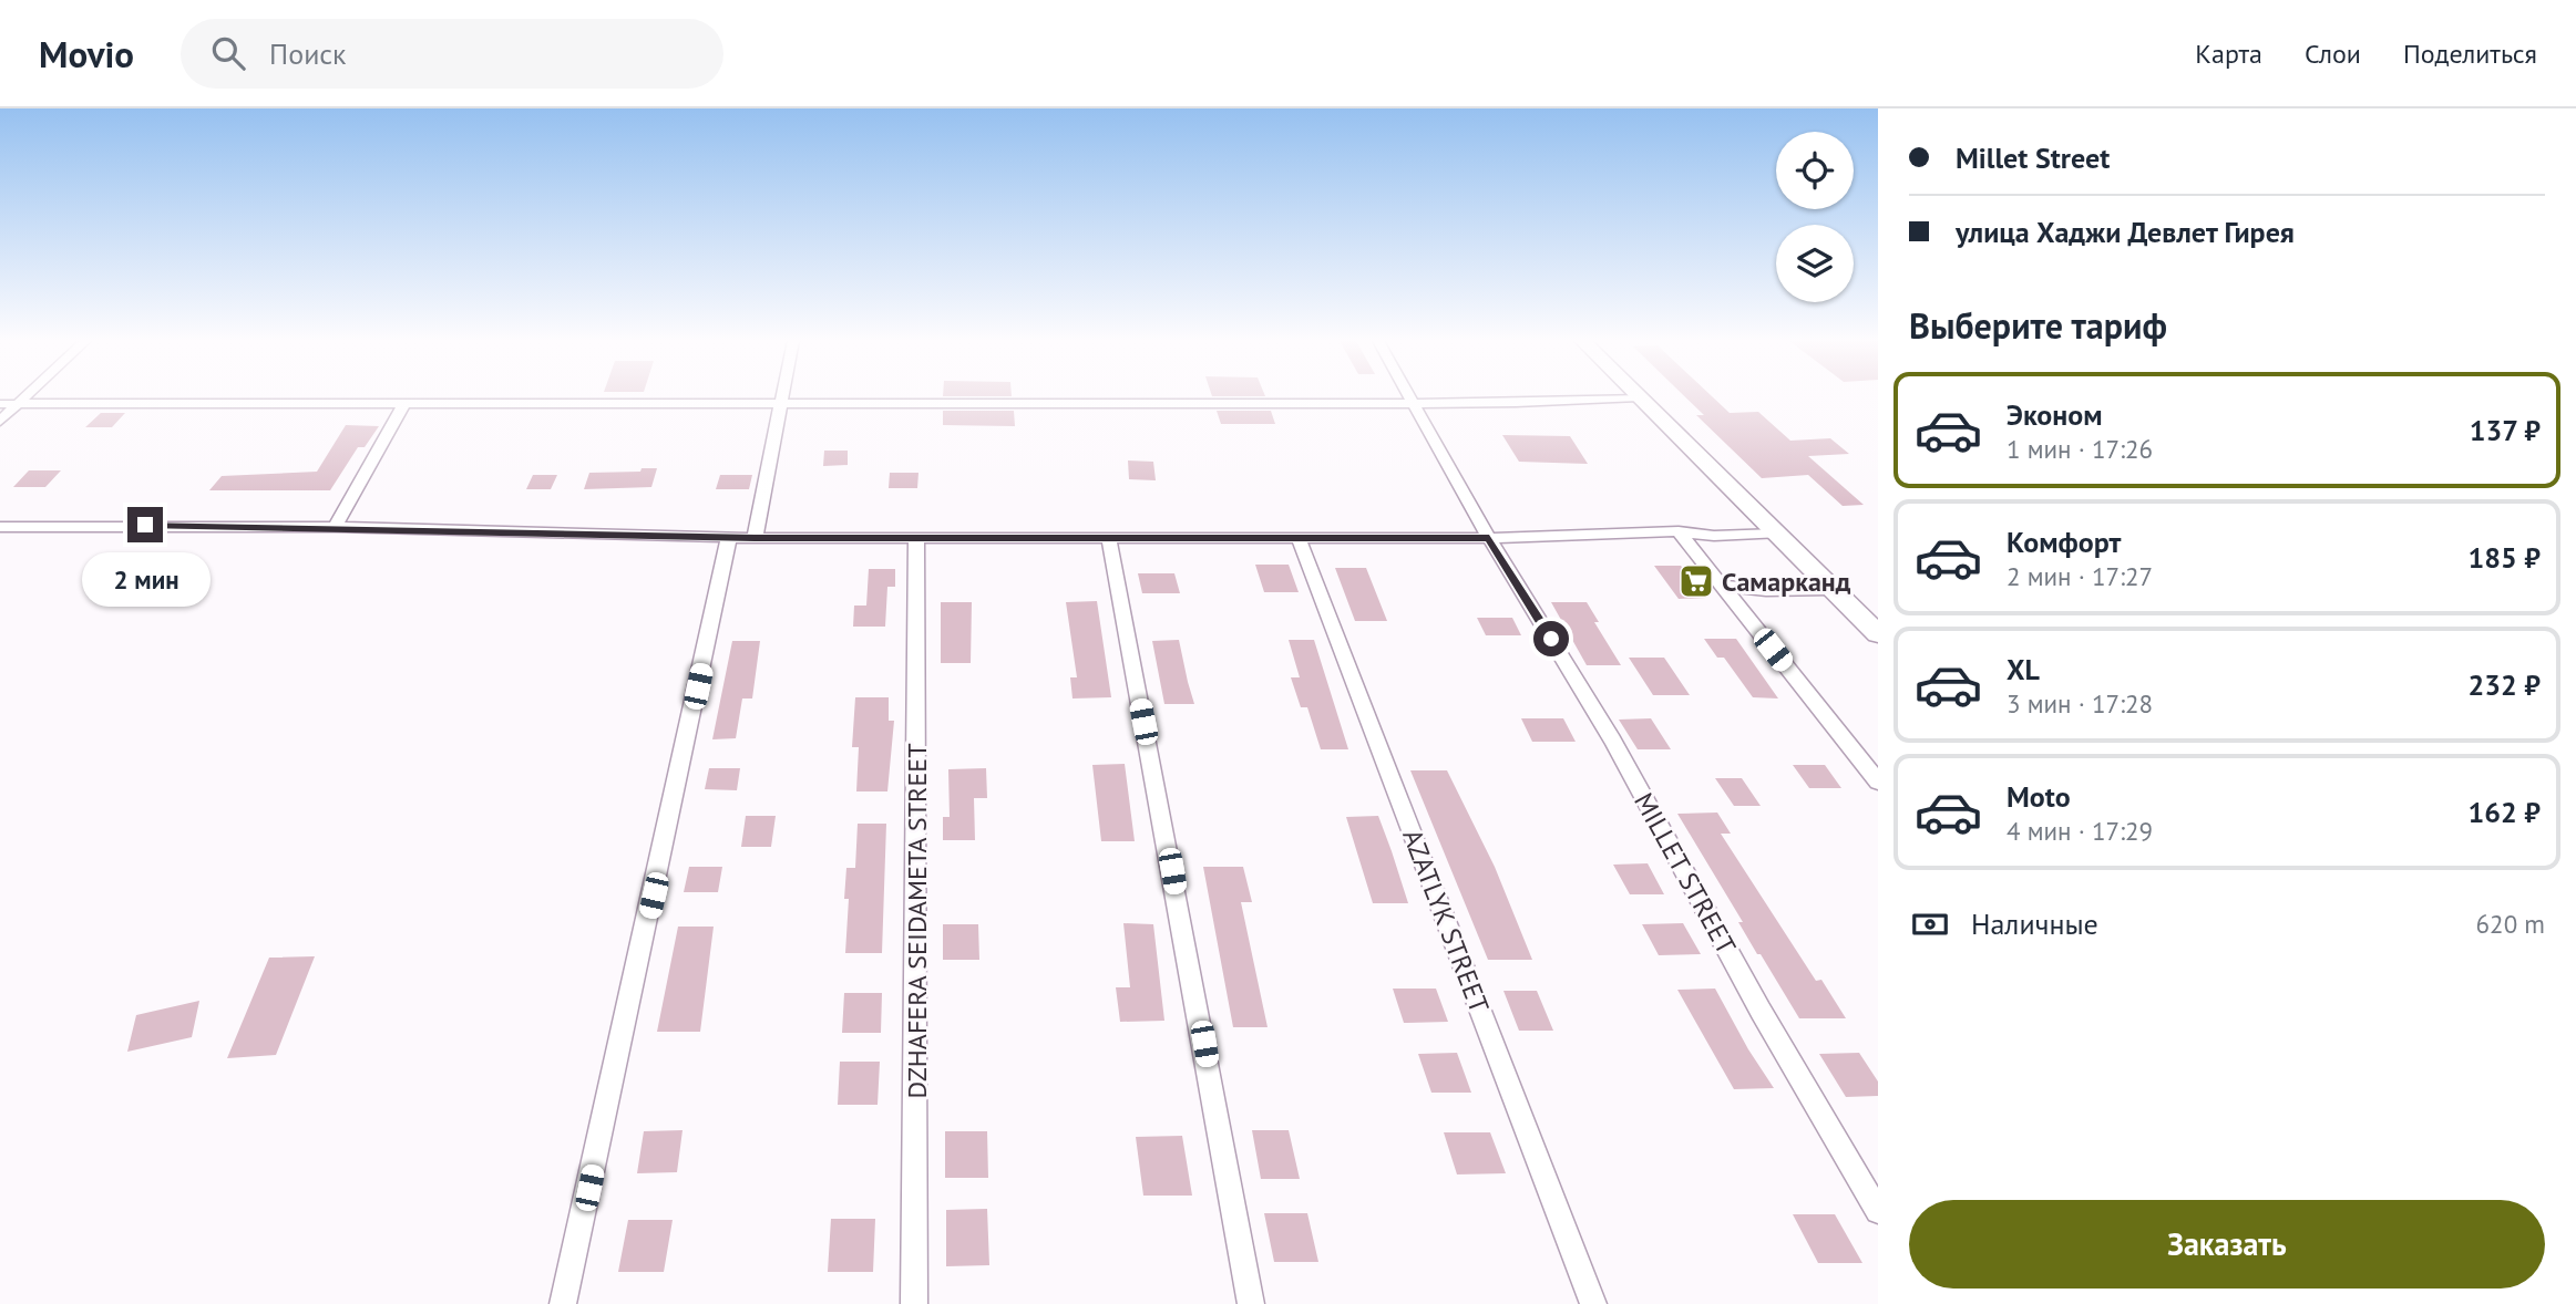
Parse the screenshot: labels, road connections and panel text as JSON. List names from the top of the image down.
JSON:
{
  "streets": {
    "street": ["MILLET STREET", "DZHAFERA SEIDAMETA STREET", "AZATLYK STREET"]
  },
  "places": {
    "supermarket": ["Самарканд"]
  },
  "page": {
    "header": "Movio",
    "search": "Поиск",
    "nav": ["Карта", "Слои", "Поделиться"],
    "banner": ["Millet Street", "улица Хаджи Девлет Гирея"],
    "heading": "Выберите тариф",
    "list": [
      {
        "name": "Эконом",
        "note": "1 мин · 17:26",
        "value": "137 ₽"
      },
      {
        "name": "Комфорт",
        "note": "2 мин · 17:27",
        "value": "185 ₽"
      },
      {
        "name": "XL",
        "note": "3 мин · 17:28",
        "value": "232 ₽"
      },
      {
        "name": "Moto",
        "note": "4 мин · 17:29",
        "value": "162 ₽"
      }
    ],
    "bubble": "2 мин",
    "pay": ["Наличные", "620 m"],
    "buttons": "Заказать"
  }
}
